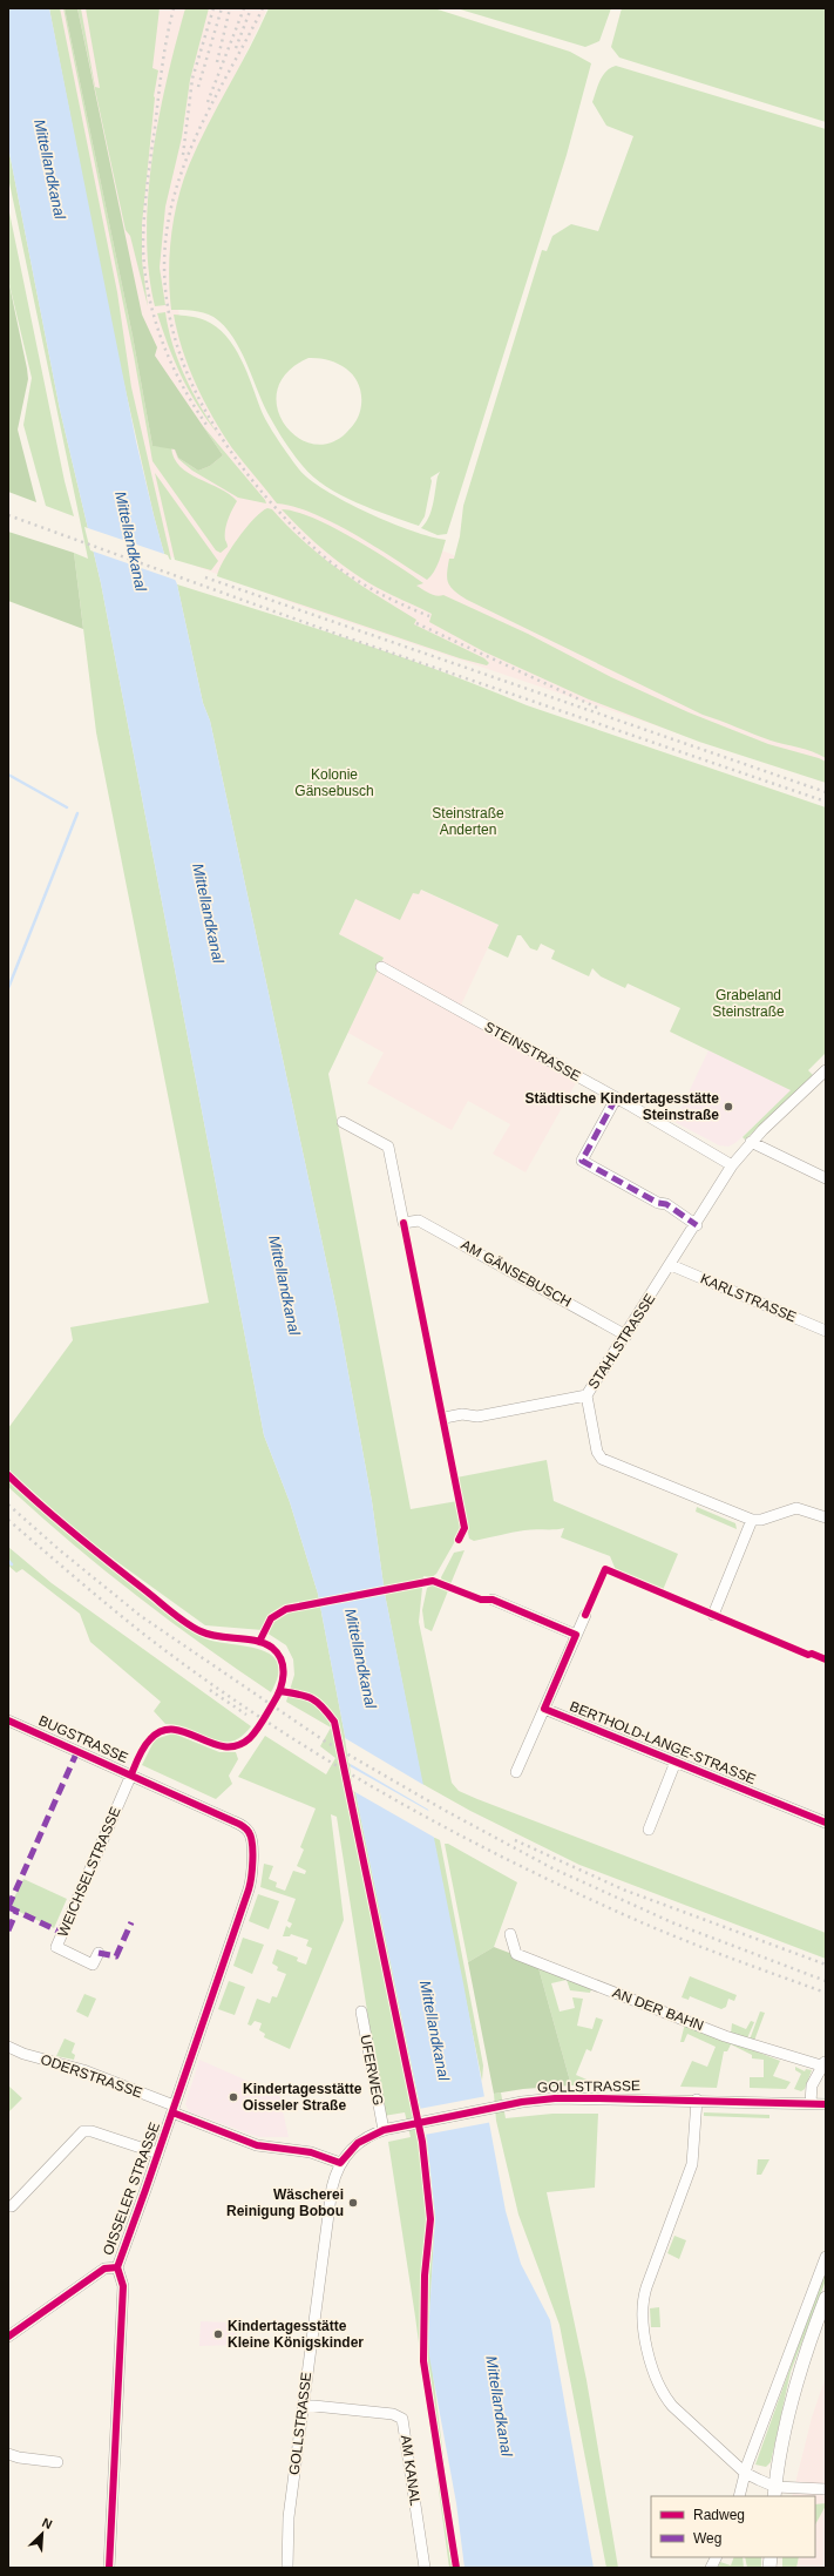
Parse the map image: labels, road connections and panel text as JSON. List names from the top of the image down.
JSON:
{
  "streets": {
    "street": [
      "STEINSTRASSE",
      "AM GÄNSEBUSCH",
      "KARLSTRASSE",
      "STAHLSTRASSE",
      "BUGSTRASSE",
      "BERTHOLD-LANGE-STRASSE",
      "WEICHSELSTRASSE",
      "AN DER BAHN",
      "UFERWEG",
      "ODERSTRASSE",
      "GOLLSTRASSE",
      "OISSELER STRASSE",
      "AM KANAL"
    ]
  },
  "crossings": [
    ["STEINSTRASSE", "STAHLSTRASSE"],
    ["AM GÄNSEBUSCH", "STAHLSTRASSE"],
    ["KARLSTRASSE", "STAHLSTRASSE"],
    ["BUGSTRASSE", "WEICHSELSTRASSE"],
    ["BUGSTRASSE", "OISSELER STRASSE"],
    ["AN DER BAHN", "GOLLSTRASSE"],
    ["UFERWEG", "GOLLSTRASSE"],
    ["ODERSTRASSE", "GOLLSTRASSE"],
    ["ODERSTRASSE", "OISSELER STRASSE"],
    ["GOLLSTRASSE", "AM KANAL"]
  ],
  "water": ["Mittellandkanal"],
  "parks": ["Kolonie Gänsebusch", "Steinstraße Anderten", "Grabeland Steinstraße"],
  "places": [
    "Städtische Kindertagesstätte Steinstraße",
    "Kindertagesstätte Oisseler Straße",
    "Wäscherei Reinigung Bobou",
    "Kindertagesstätte Kleine Königskinder"
  ],
  "legend": ["Radweg", "Weg"],
  "north": "top right"
}
